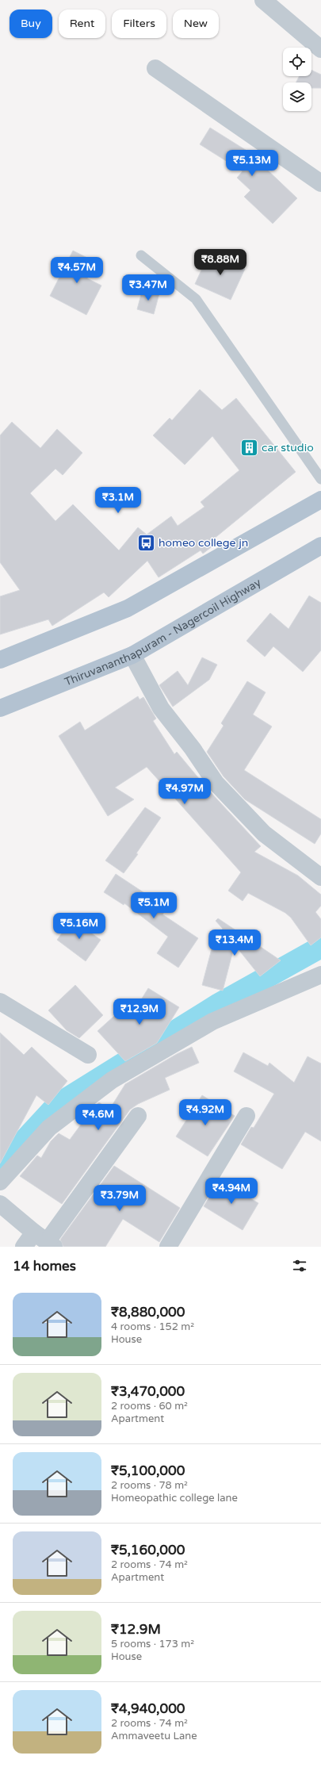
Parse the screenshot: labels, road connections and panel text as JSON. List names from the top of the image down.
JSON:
{
  "streets": {
    "main road": ["Thiruvananthapuram - Nagercoil Highway"]
  },
  "places": {
    "building": ["car studio"],
    "bus stop": ["homeo college jn"]
  },
  "page": {
    "chip": [
      "Buy",
      "Rent",
      "Filters",
      "New"
    ],
    "price": [
      "₹5.13M",
      "₹8.88M",
      "₹4.57M",
      "₹3.47M",
      "₹3.1M",
      "₹4.97M",
      "₹5.1M",
      "₹5.16M",
      "₹13.4M",
      "₹12.9M",
      "₹4.92M",
      "₹4.6M",
      "₹4.94M",
      "₹3.79M"
    ],
    "heading": "14 homes",
    "list": [
      {
        "name": "₹8,880,000",
        "note": "4 rooms · 152 m² · House"
      },
      {
        "name": "₹3,470,000",
        "note": "2 rooms · 60 m² · Apartment"
      },
      {
        "name": "₹5,100,000",
        "note": "2 rooms · 78 m² · Homeopathic college lane"
      },
      {
        "name": "₹5,160,000",
        "note": "2 rooms · 74 m² · Apartment"
      },
      {
        "name": "₹12.9M",
        "note": "5 rooms · 173 m² · House"
      },
      {
        "name": "₹4,940,000",
        "note": "2 rooms · 74 m² · Ammaveetu Lane"
      }
    ]
  }
}
